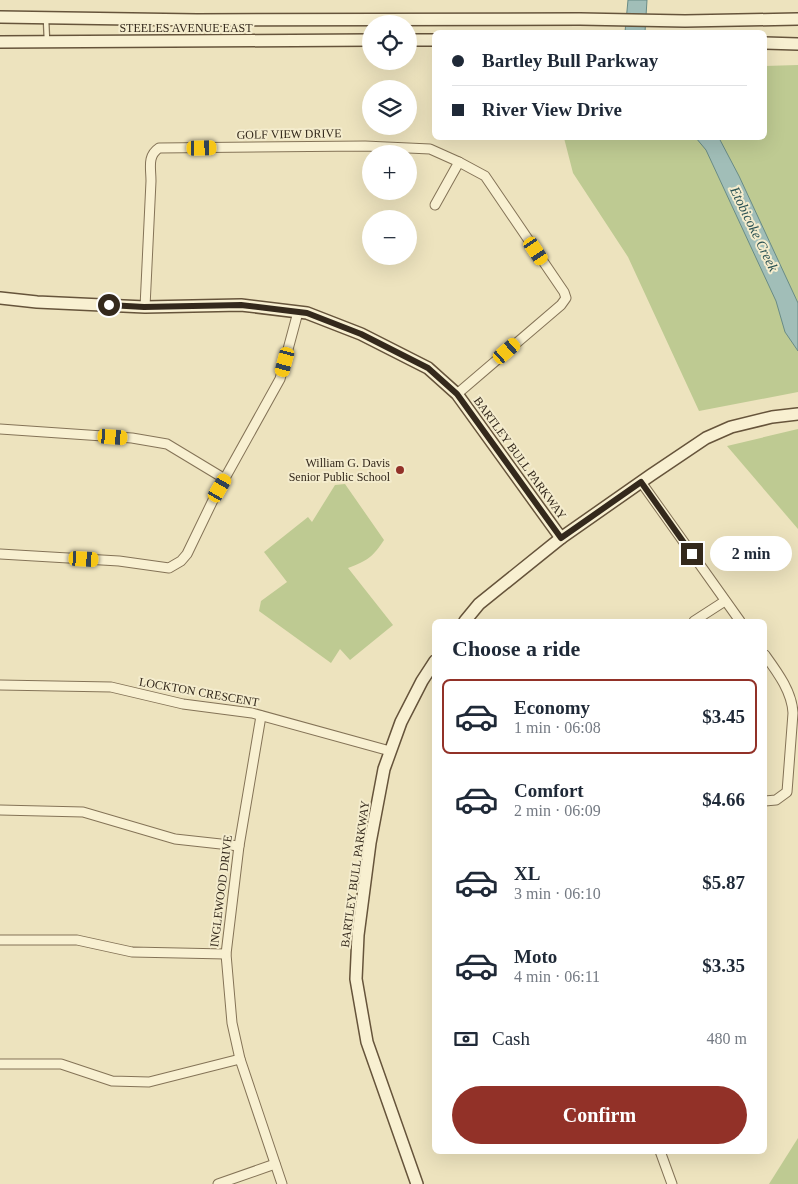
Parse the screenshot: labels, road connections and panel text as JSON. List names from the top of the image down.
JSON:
{
  "streets": {
    "street": [
      "STEELES AVENUE EAST",
      "GOLF VIEW DRIVE",
      "BARTLEY BULL PARKWAY",
      "LOCKTON CRESCENT",
      "INGLEWOOD DRIVE"
    ]
  },
  "crossings": [
    ["GOLF VIEW DRIVE", "BARTLEY BULL PARKWAY"],
    ["BARTLEY BULL PARKWAY", "LOCKTON CRESCENT"],
    ["LOCKTON CRESCENT", "INGLEWOOD DRIVE"]
  ],
  "water": ["Etobicoke Creek"],
  "places": ["William G. Davis Senior Public School"],
  "page": {
    "map_buttons": ["+", "−"],
    "banner": ["Bartley Bull Parkway", "River View Drive"],
    "bubble": "2 min",
    "heading": "Choose a ride",
    "list": [
      {
        "name": "Economy",
        "note": "1 min · 06:08",
        "value": "$3.45"
      },
      {
        "name": "Comfort",
        "note": "2 min · 06:09",
        "value": "$4.66"
      },
      {
        "name": "XL",
        "note": "3 min · 06:10",
        "value": "$5.87"
      },
      {
        "name": "Moto",
        "note": "4 min · 06:11",
        "value": "$3.35"
      }
    ],
    "pay": ["Cash", "480 m"],
    "buttons": "Confirm"
  }
}
